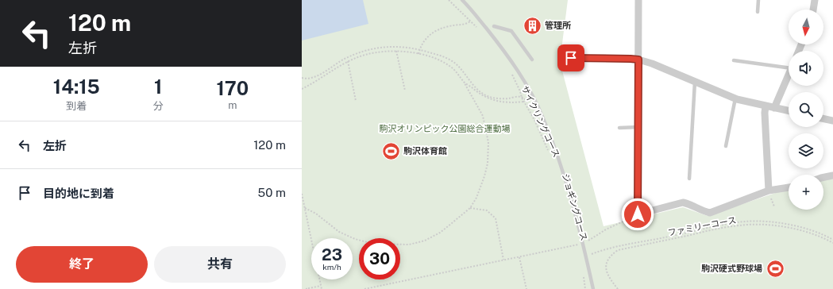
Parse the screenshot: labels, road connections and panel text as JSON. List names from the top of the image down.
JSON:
{
  "streets": {
    "path": ["サイクリングコース", "ジョギングコース", "ファミリーコース"]
  },
  "parks": ["駒沢オリンピック公園総合運動場"],
  "places": {
    "building": ["管理所"],
    "sports": ["駒沢体育館", "駒沢硬式野球場"]
  },
  "north": "bottom",
  "page": {
    "turn": ["120 m", "左折"],
    "map_buttons": "+",
    "eta": [
      "14:15",
      "到着",
      "1",
      "分",
      "170",
      "m"
    ],
    "list": [
      {
        "name": "左折",
        "value": "120 m"
      },
      {
        "name": "目的地に到着",
        "value": "50 m"
      }
    ],
    "speed": "23 km/h",
    "limit": "30",
    "buttons": ["終了", "共有"]
  }
}
